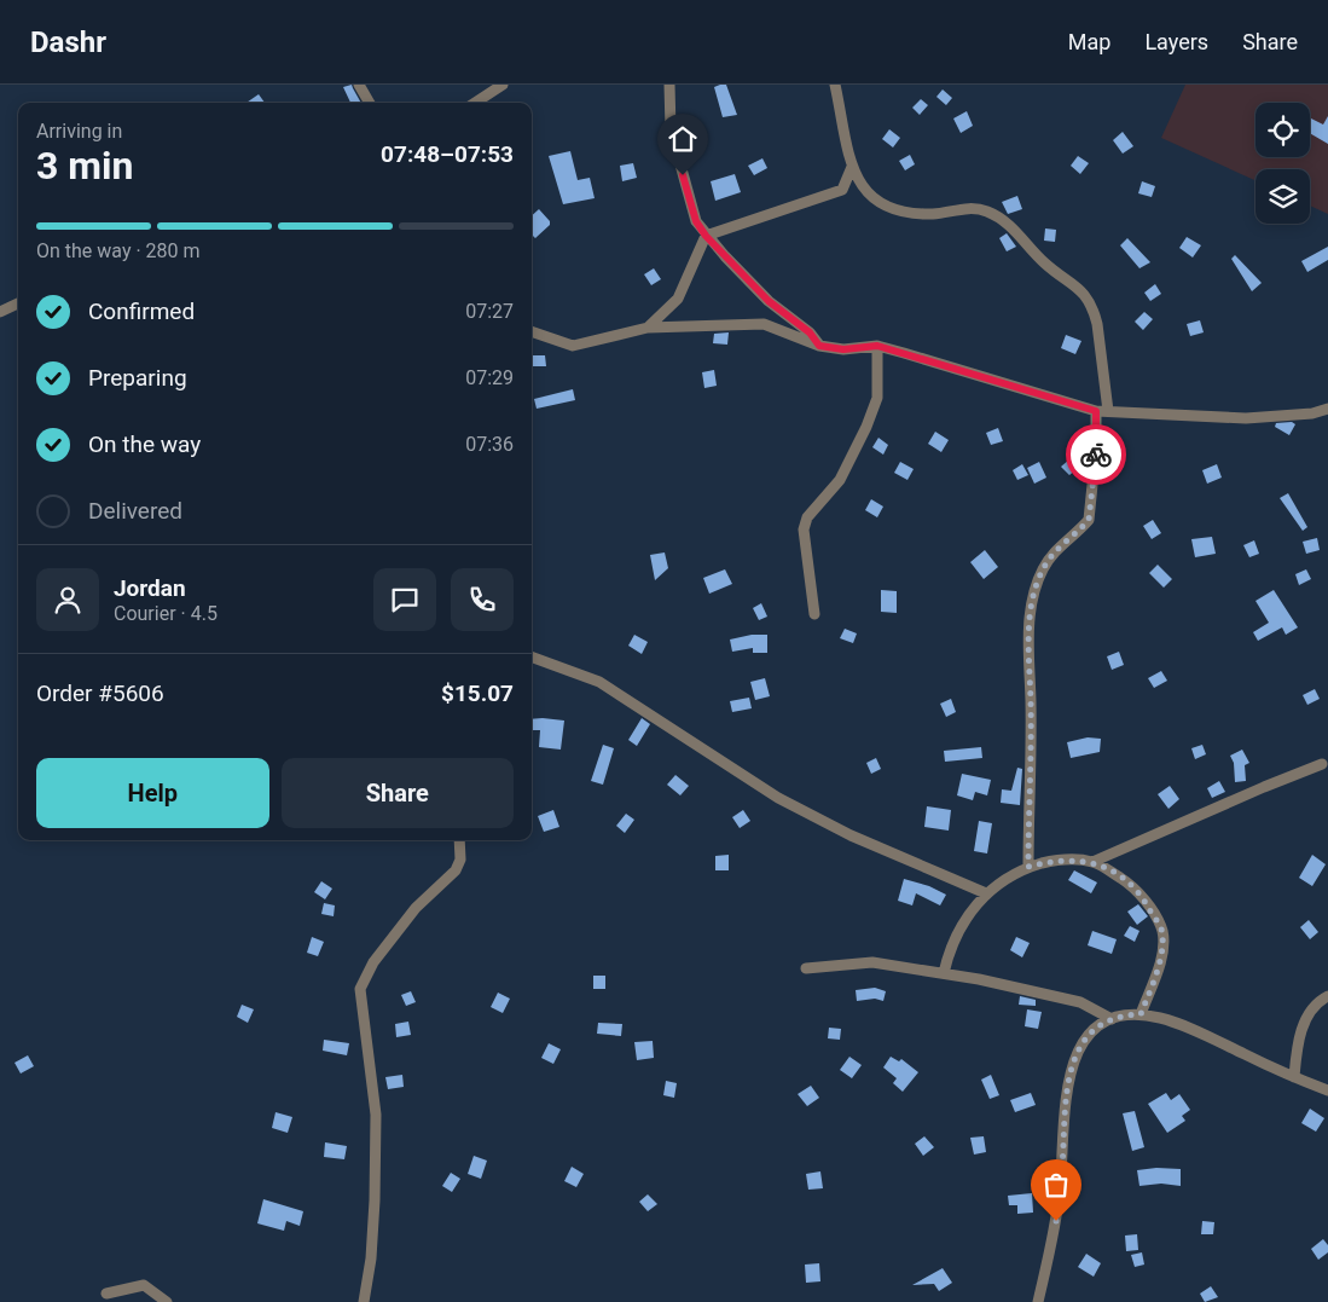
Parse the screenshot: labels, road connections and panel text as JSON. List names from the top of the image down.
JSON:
{
  "page": {
    "header": "Dashr",
    "nav": ["Map", "Layers", "Share"],
    "heading": ["3 min", "Arriving in", "07:48–07:53"],
    "panel": [
      "Jordan",
      "Courier · 4.5",
      "Order #5606",
      "$15.07"
    ],
    "bar": "On the way · 280 m",
    "list": [
      ["Confirmed", "07:27"],
      ["Preparing", "07:29"],
      ["On the way", "07:36"],
      "Delivered"
    ],
    "buttons": ["Help", "Share"]
  }
}
